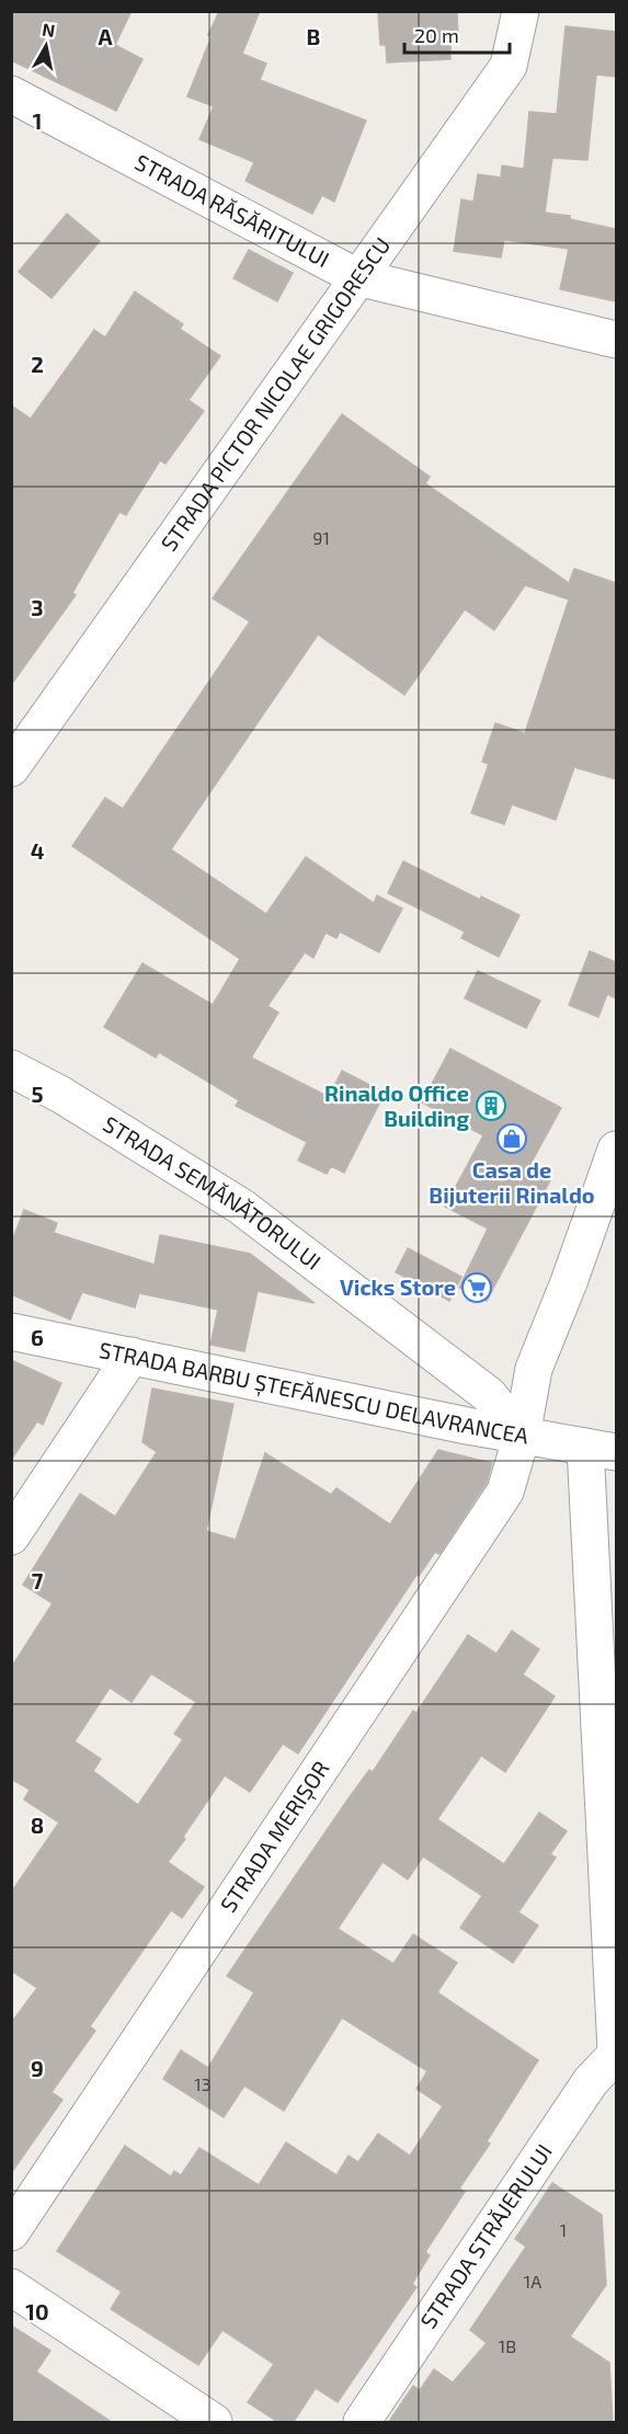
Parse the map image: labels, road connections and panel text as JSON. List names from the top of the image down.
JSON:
{
  "streets": {
    "street": [
      "STRADA RĂSĂRITULUI",
      "STRADA PICTOR NICOLAE GRIGORESCU",
      "STRADA SEMĂNĂTORULUI",
      "STRADA BARBU ȘTEFĂNESCU DELAVRANCEA",
      "STRADA MERIȘOR",
      "STRADA STRĂJERULUI"
    ]
  },
  "crossings": [
    ["STRADA RĂSĂRITULUI", "STRADA PICTOR NICOLAE GRIGORESCU"],
    ["STRADA SEMĂNĂTORULUI", "STRADA BARBU ȘTEFĂNESCU DELAVRANCEA"],
    ["STRADA SEMĂNĂTORULUI", "STRADA MERIȘOR"],
    ["STRADA BARBU ȘTEFĂNESCU DELAVRANCEA", "STRADA MERIȘOR"]
  ],
  "places": {
    "building": ["Rinaldo Office Building"],
    "shop": ["Casa de Bijuterii Rinaldo"],
    "supermarket": ["Vicks Store"]
  },
  "house_numbers": [
    "91",
    "13",
    "1",
    "1A",
    "1B"
  ],
  "scale_bar": "20 m",
  "north": "top",
  "grid": {
    "columns": ["A", "B"],
    "rows": [
      "1",
      "2",
      "3",
      "4",
      "5",
      "6",
      "7",
      "8",
      "9",
      "10"
    ]
  }
}
